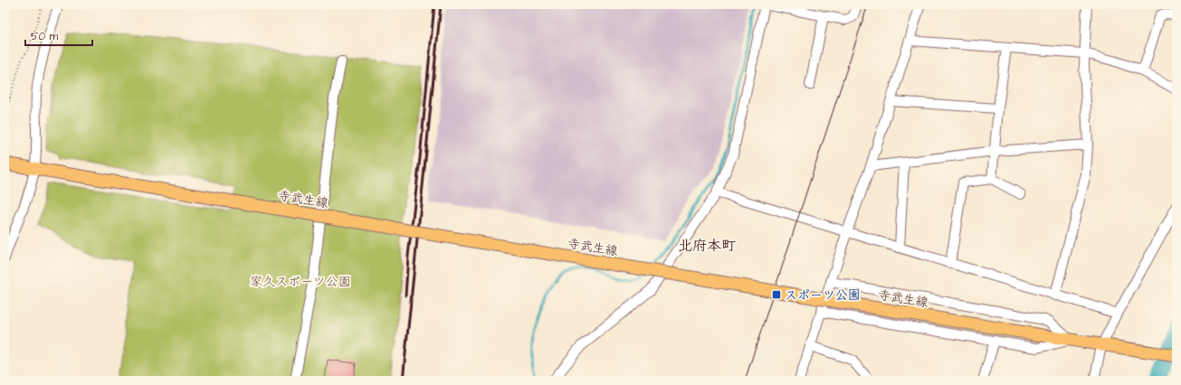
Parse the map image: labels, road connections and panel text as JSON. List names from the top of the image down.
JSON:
{
  "streets": {
    "main road": ["寺武生線"]
  },
  "districts": ["北府本町"],
  "parks": ["家久スポーツ公園"],
  "places": {
    "transit": ["スポーツ公園"]
  },
  "scale_bar": "50 m"
}
